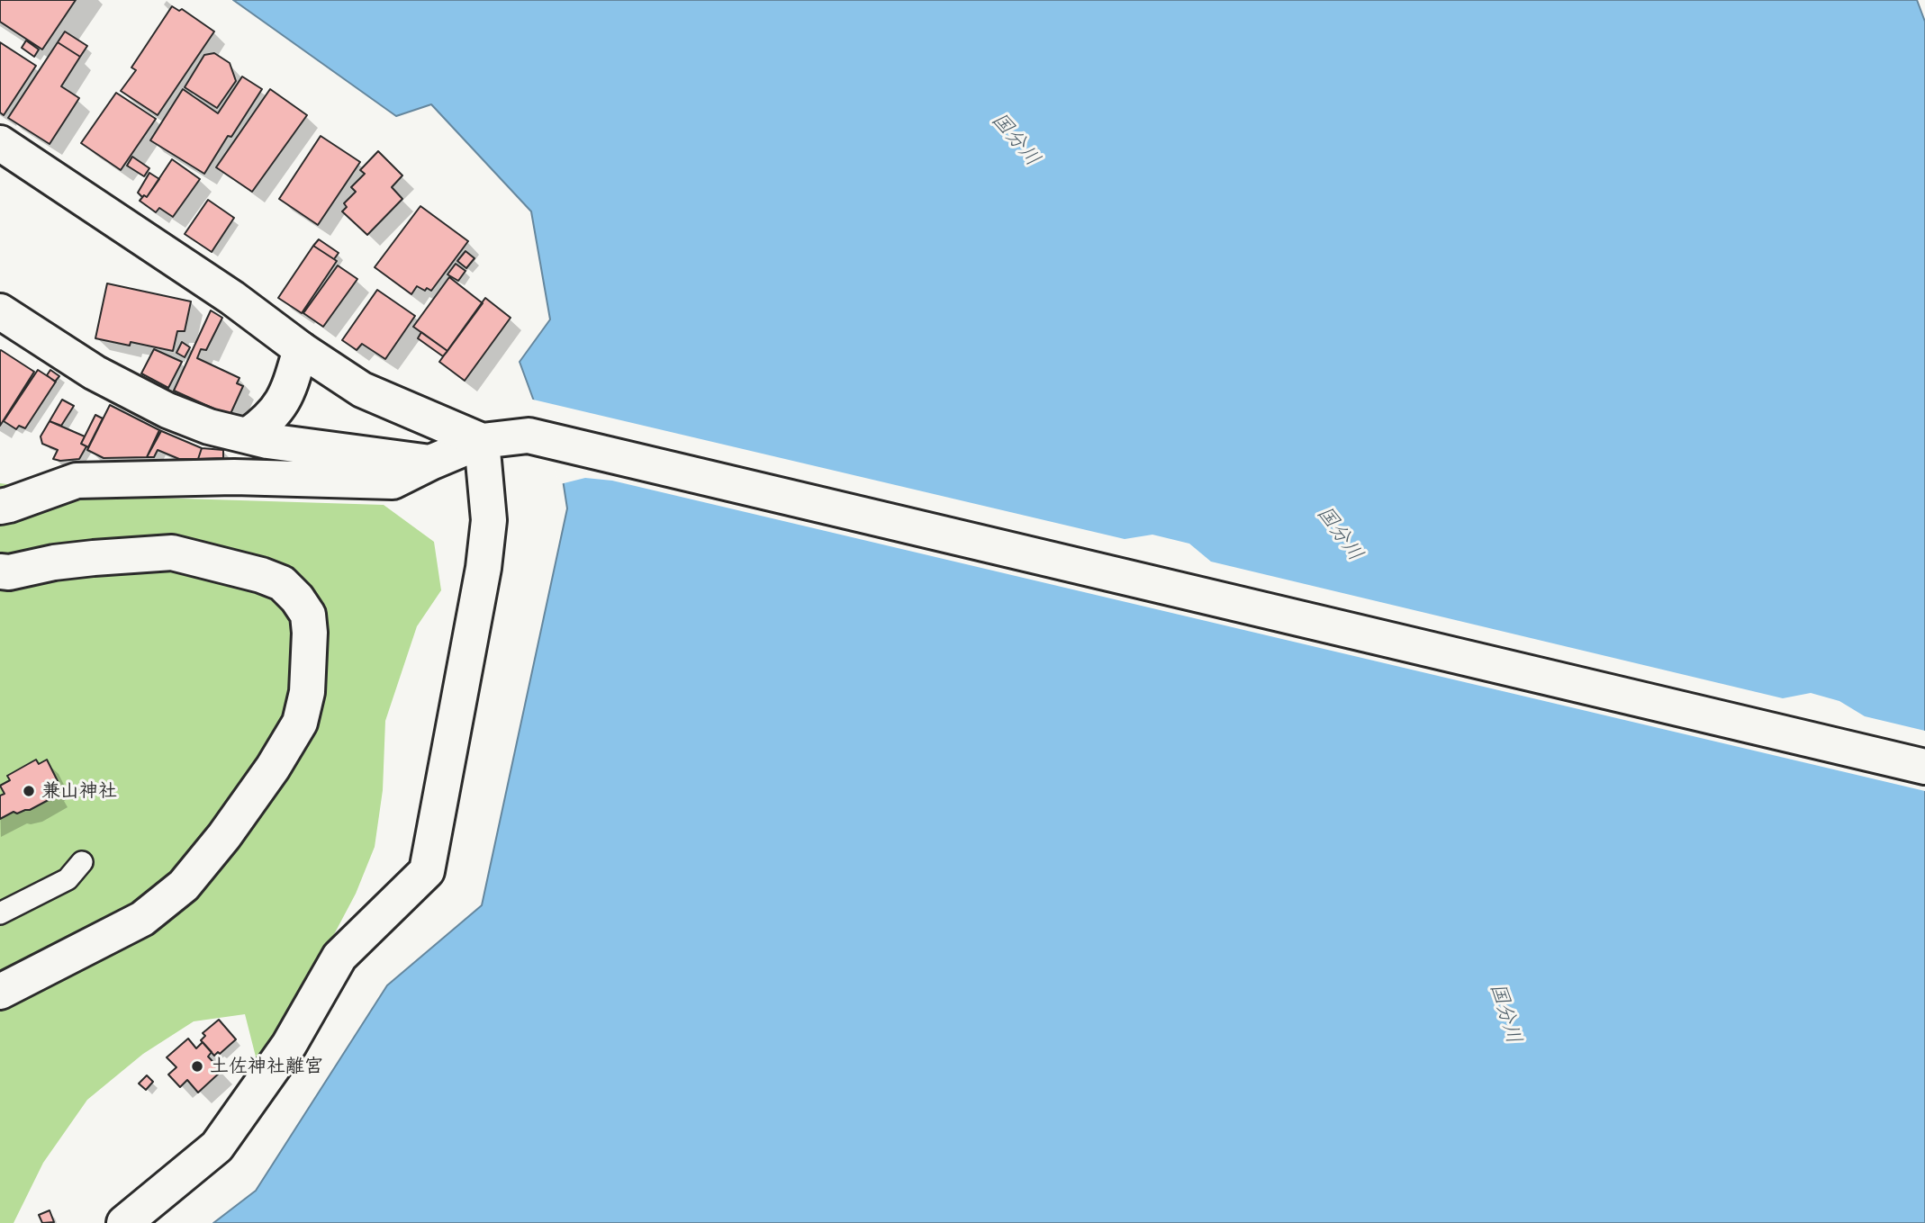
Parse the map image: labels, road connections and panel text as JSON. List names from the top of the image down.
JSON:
{
  "water": ["国分川"],
  "places": ["兼山神社", "土佐神社離宮"]
}
